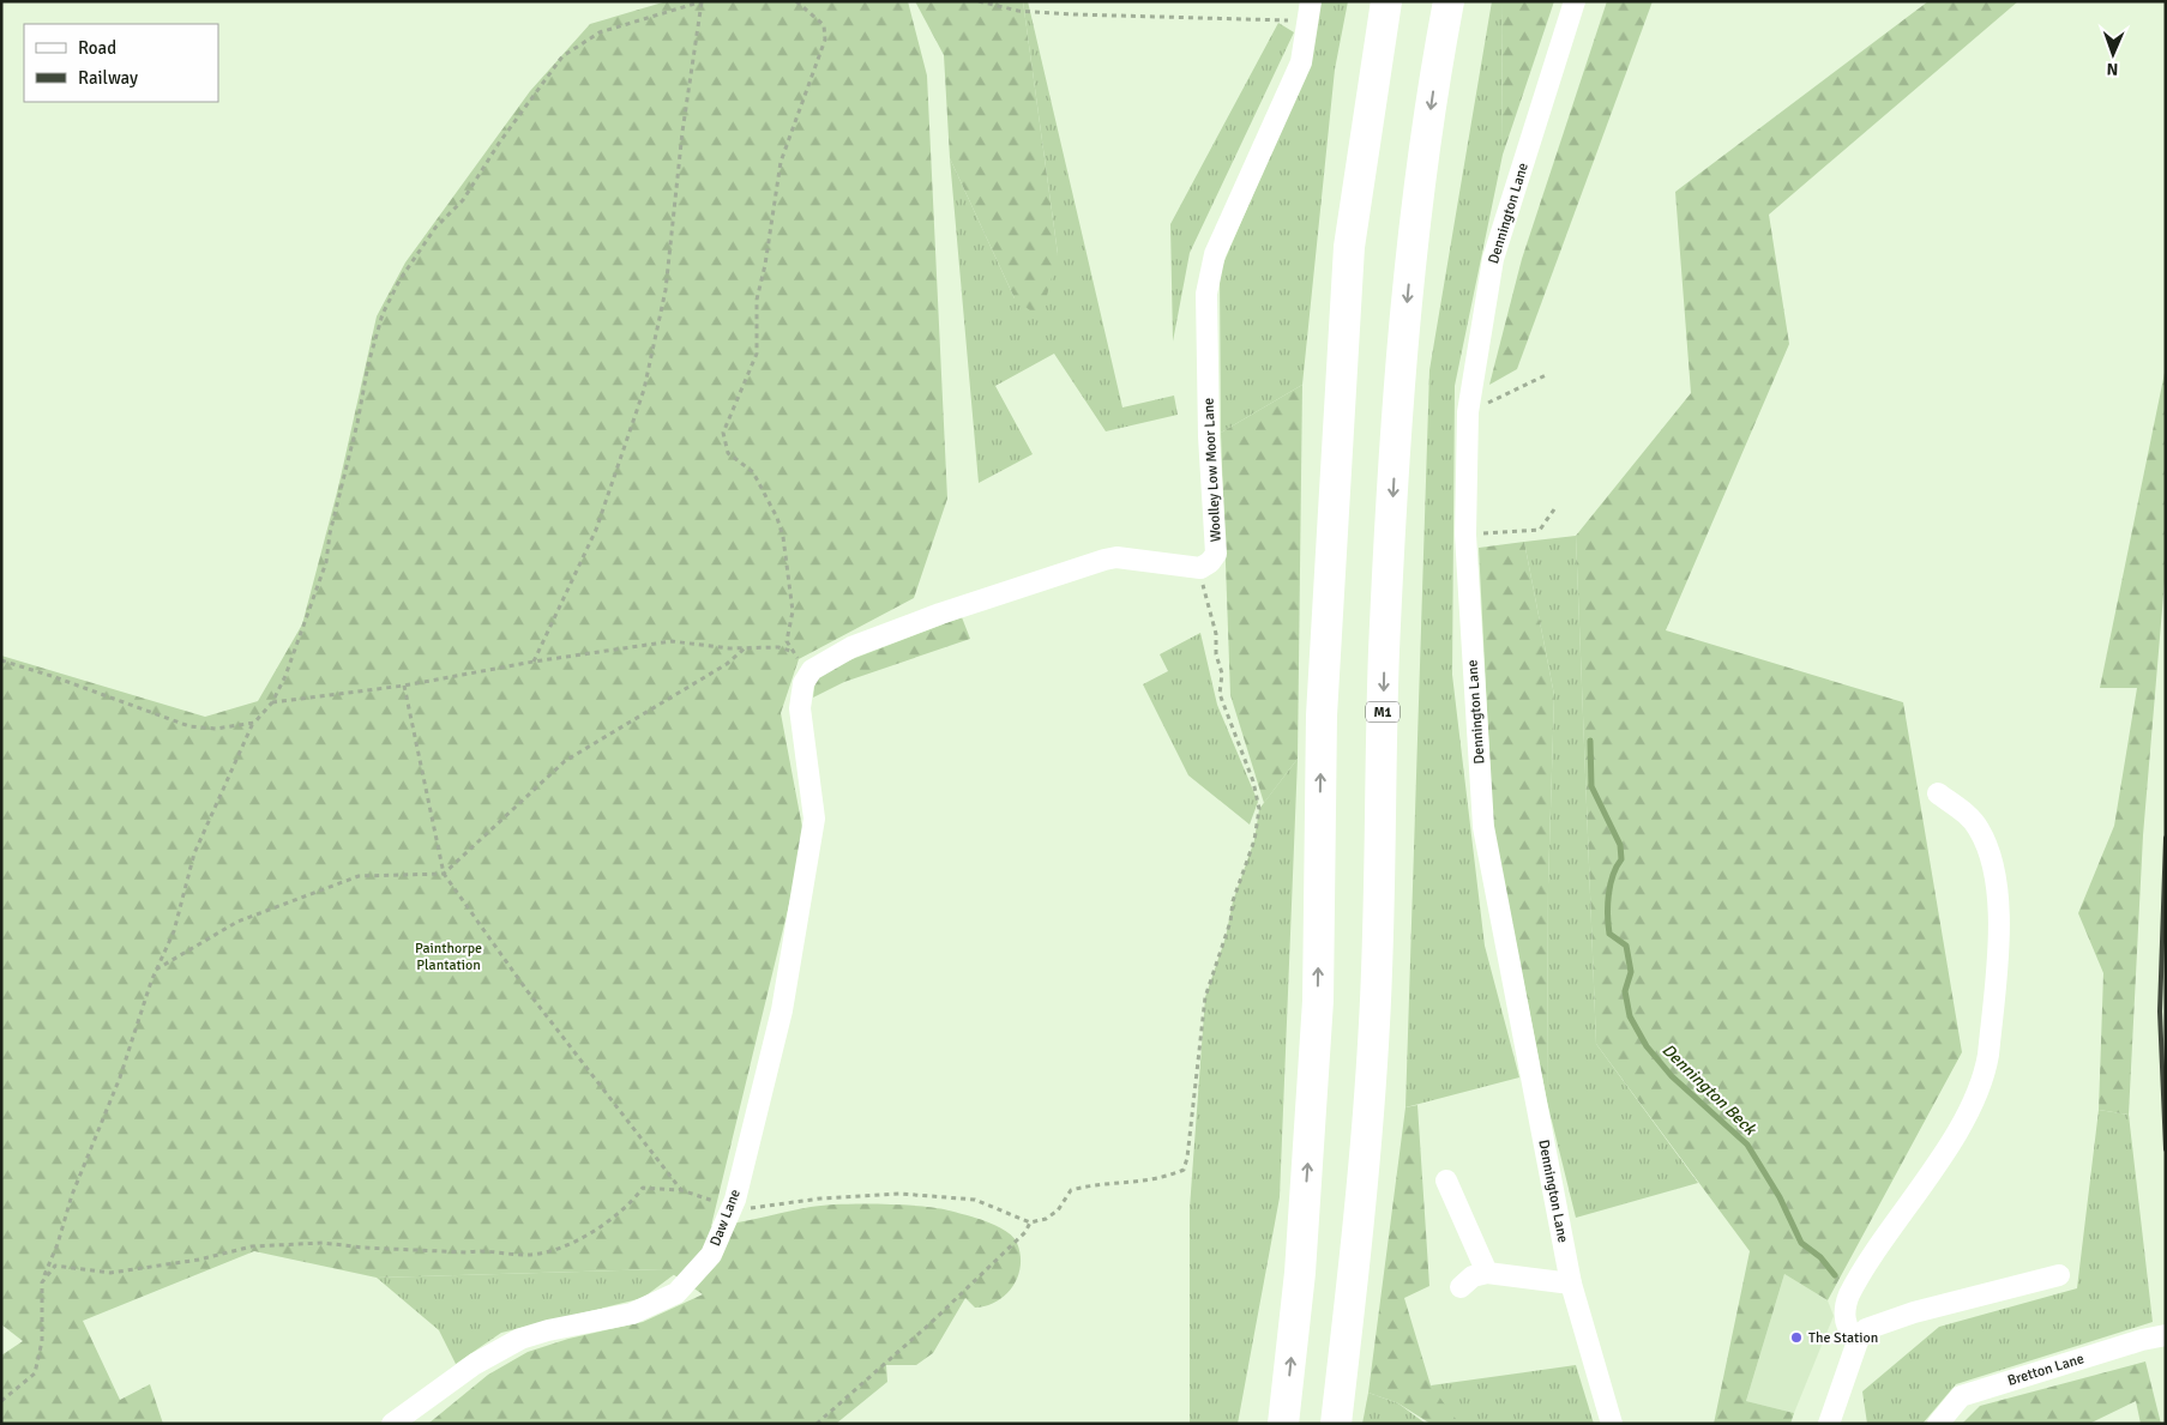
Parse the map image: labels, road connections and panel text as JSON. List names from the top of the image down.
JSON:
{
  "streets": {
    "highway": ["M1"],
    "street": [
      "Dennington Lane",
      "Woolley Low Moor Lane",
      "Daw Lane",
      "Bretton Lane"
    ]
  },
  "crossings": [
    ["Woolley Low Moor Lane", "Daw Lane"]
  ],
  "water": ["Dennington Beck"],
  "parks": ["Painthorpe Plantation"],
  "places": ["The Station"],
  "legend": ["Road", "Railway"],
  "north": "bottom"
}
